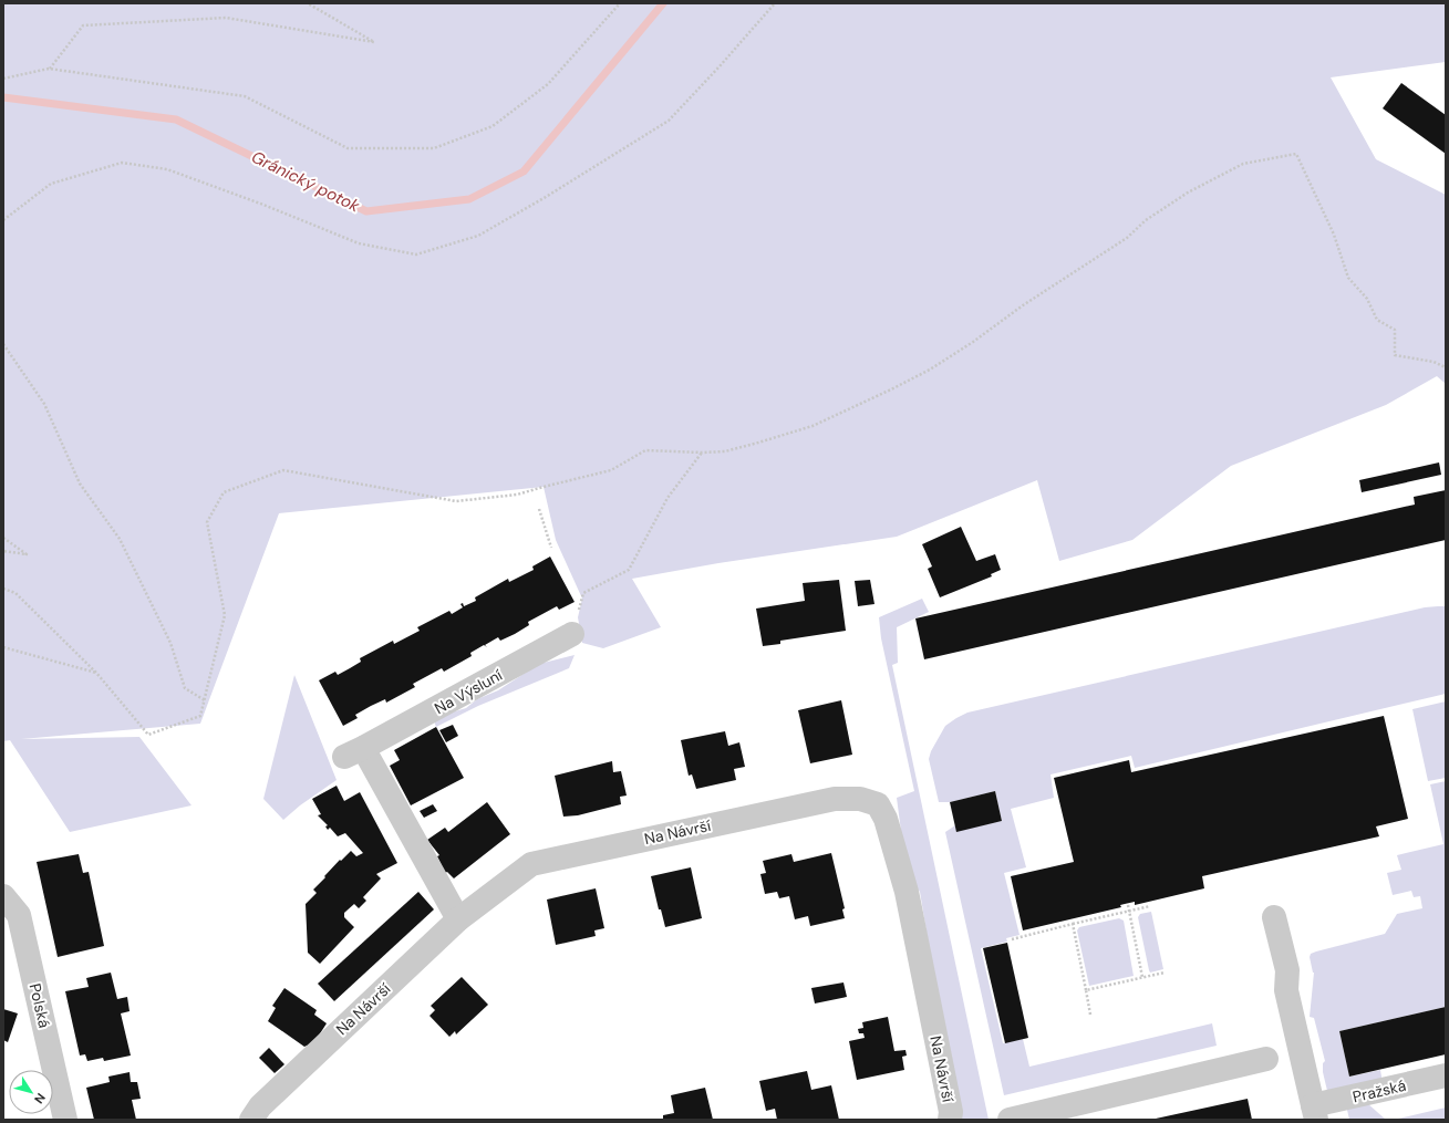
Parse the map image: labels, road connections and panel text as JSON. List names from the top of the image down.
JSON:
{
  "streets": {
    "street": [
      "Na Výsluní",
      "Na Návrší",
      "Polská",
      "Pražská"
    ]
  },
  "crossings": [
    ["Na Výsluní", "Na Návrší"]
  ],
  "water": ["Gránický potok"],
  "north": "bottom right"
}
